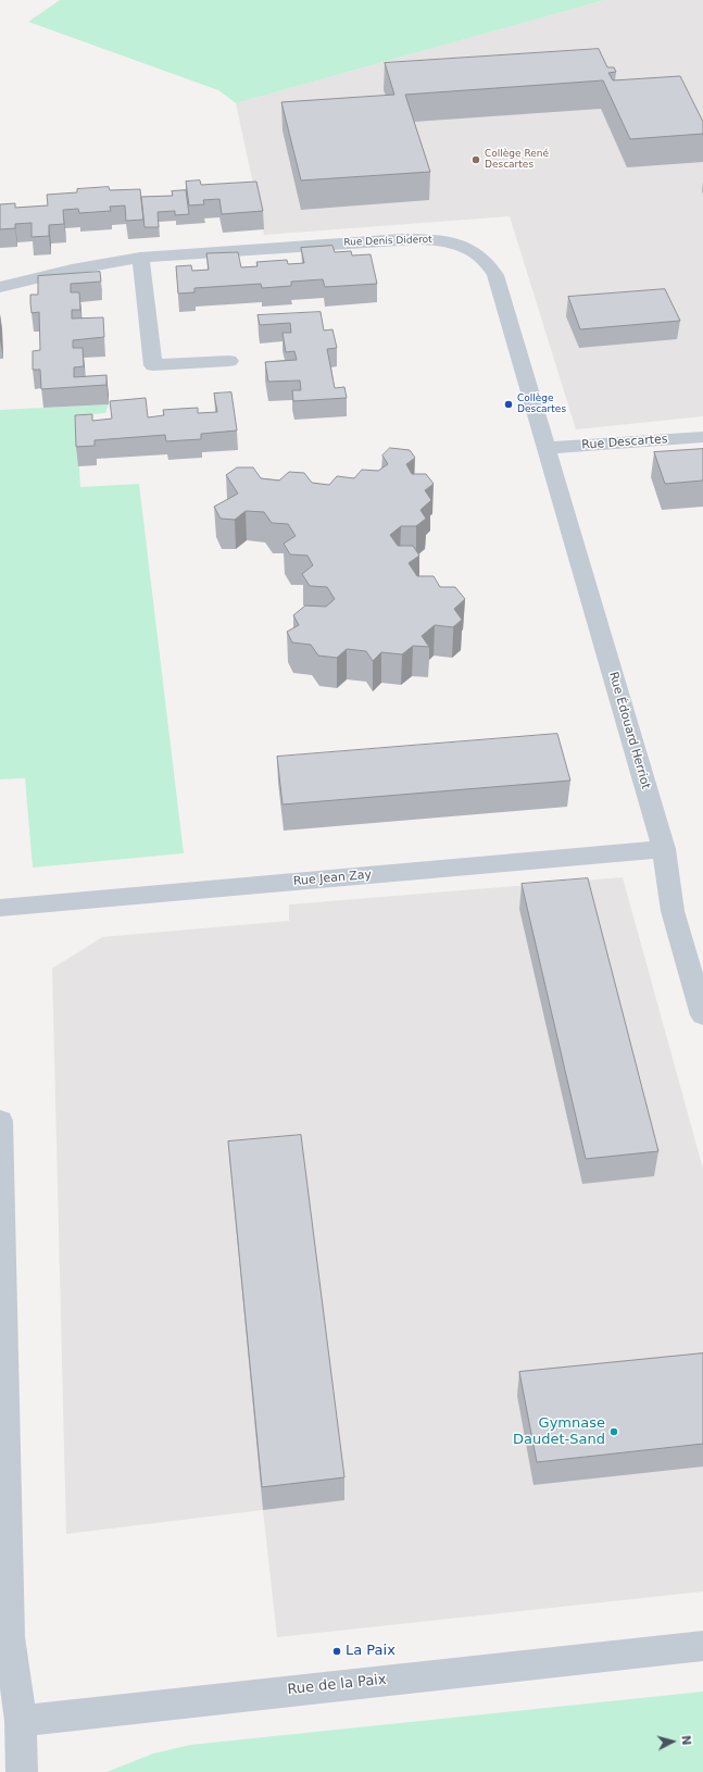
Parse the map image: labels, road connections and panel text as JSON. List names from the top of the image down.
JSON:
{
  "streets": {
    "street": [
      "Rue Denis Diderot",
      "Rue Descartes",
      "Rue Édouard Herriot",
      "Rue Jean Zay",
      "Rue de la Paix"
    ]
  },
  "crossings": [
    ["Rue Denis Diderot", "Rue Descartes"],
    ["Rue Denis Diderot", "Rue Édouard Herriot"],
    ["Rue Descartes", "Rue Édouard Herriot"],
    ["Rue Édouard Herriot", "Rue Jean Zay"]
  ],
  "places": [
    "Collège René Descartes",
    "Collège Descartes",
    "Gymnase Daudet-Sand",
    "La Paix"
  ],
  "north": "right"
}
